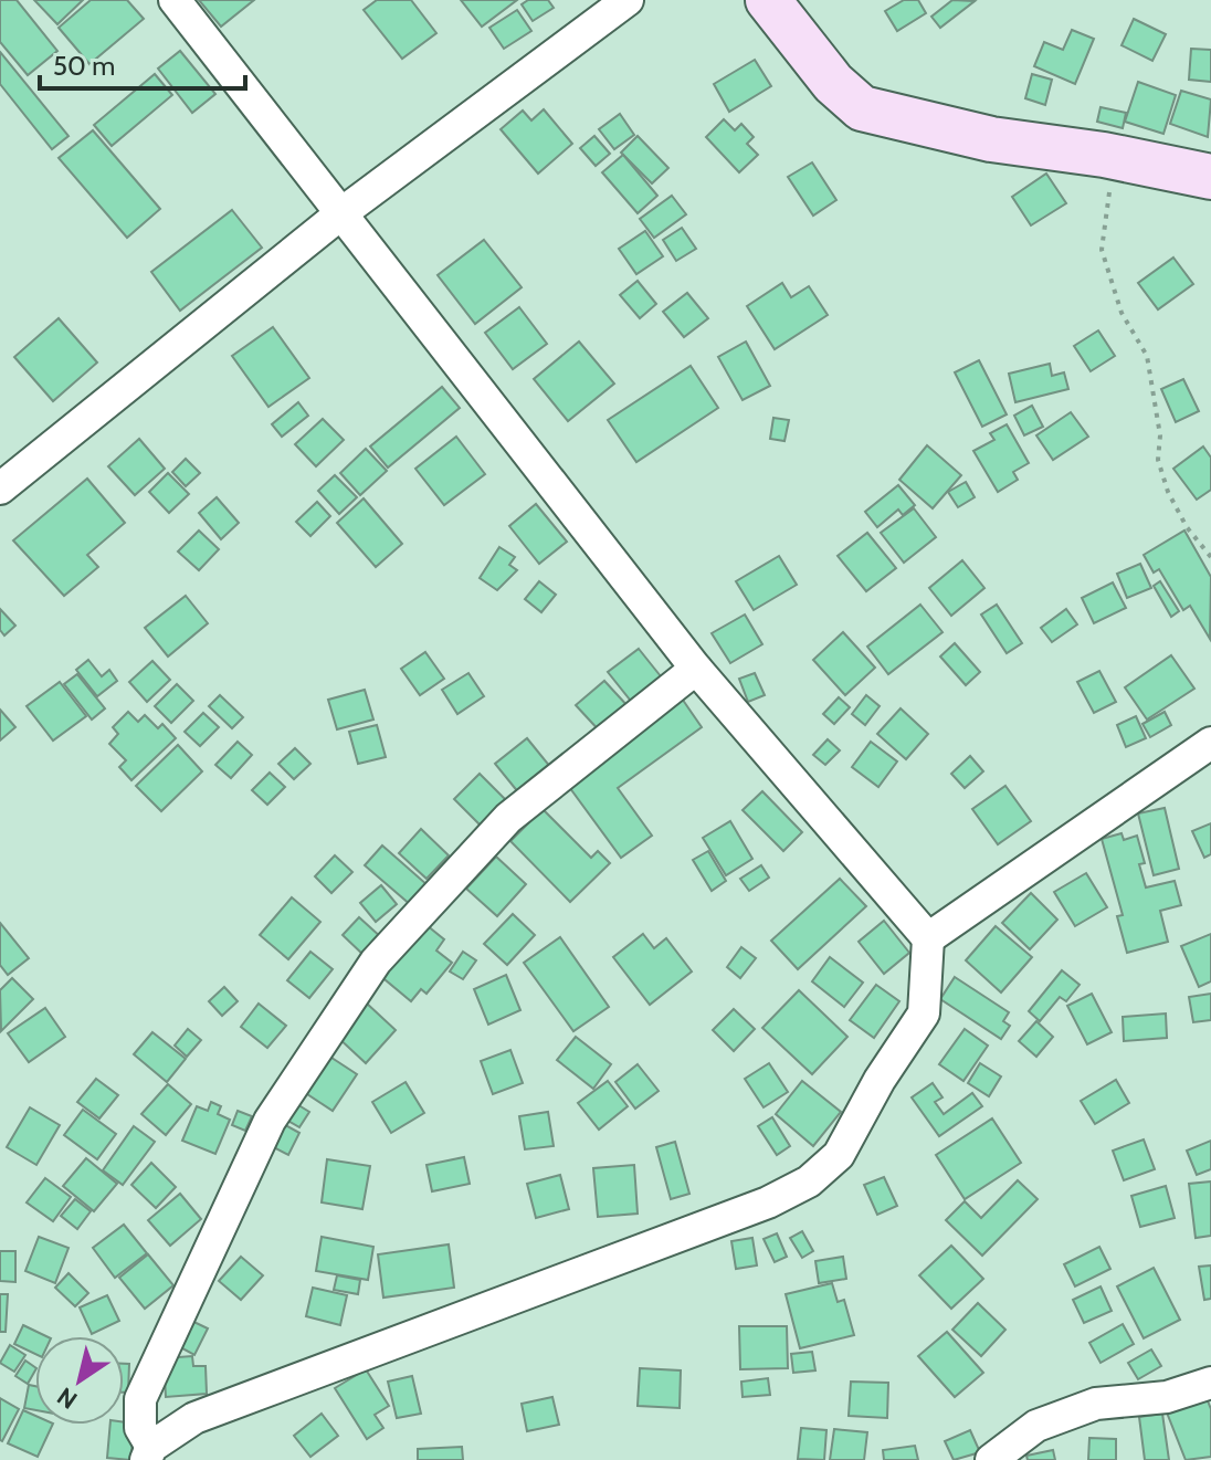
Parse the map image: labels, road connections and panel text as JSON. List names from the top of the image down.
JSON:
{
  "scale_bar": "50 m",
  "north": "bottom left"
}
